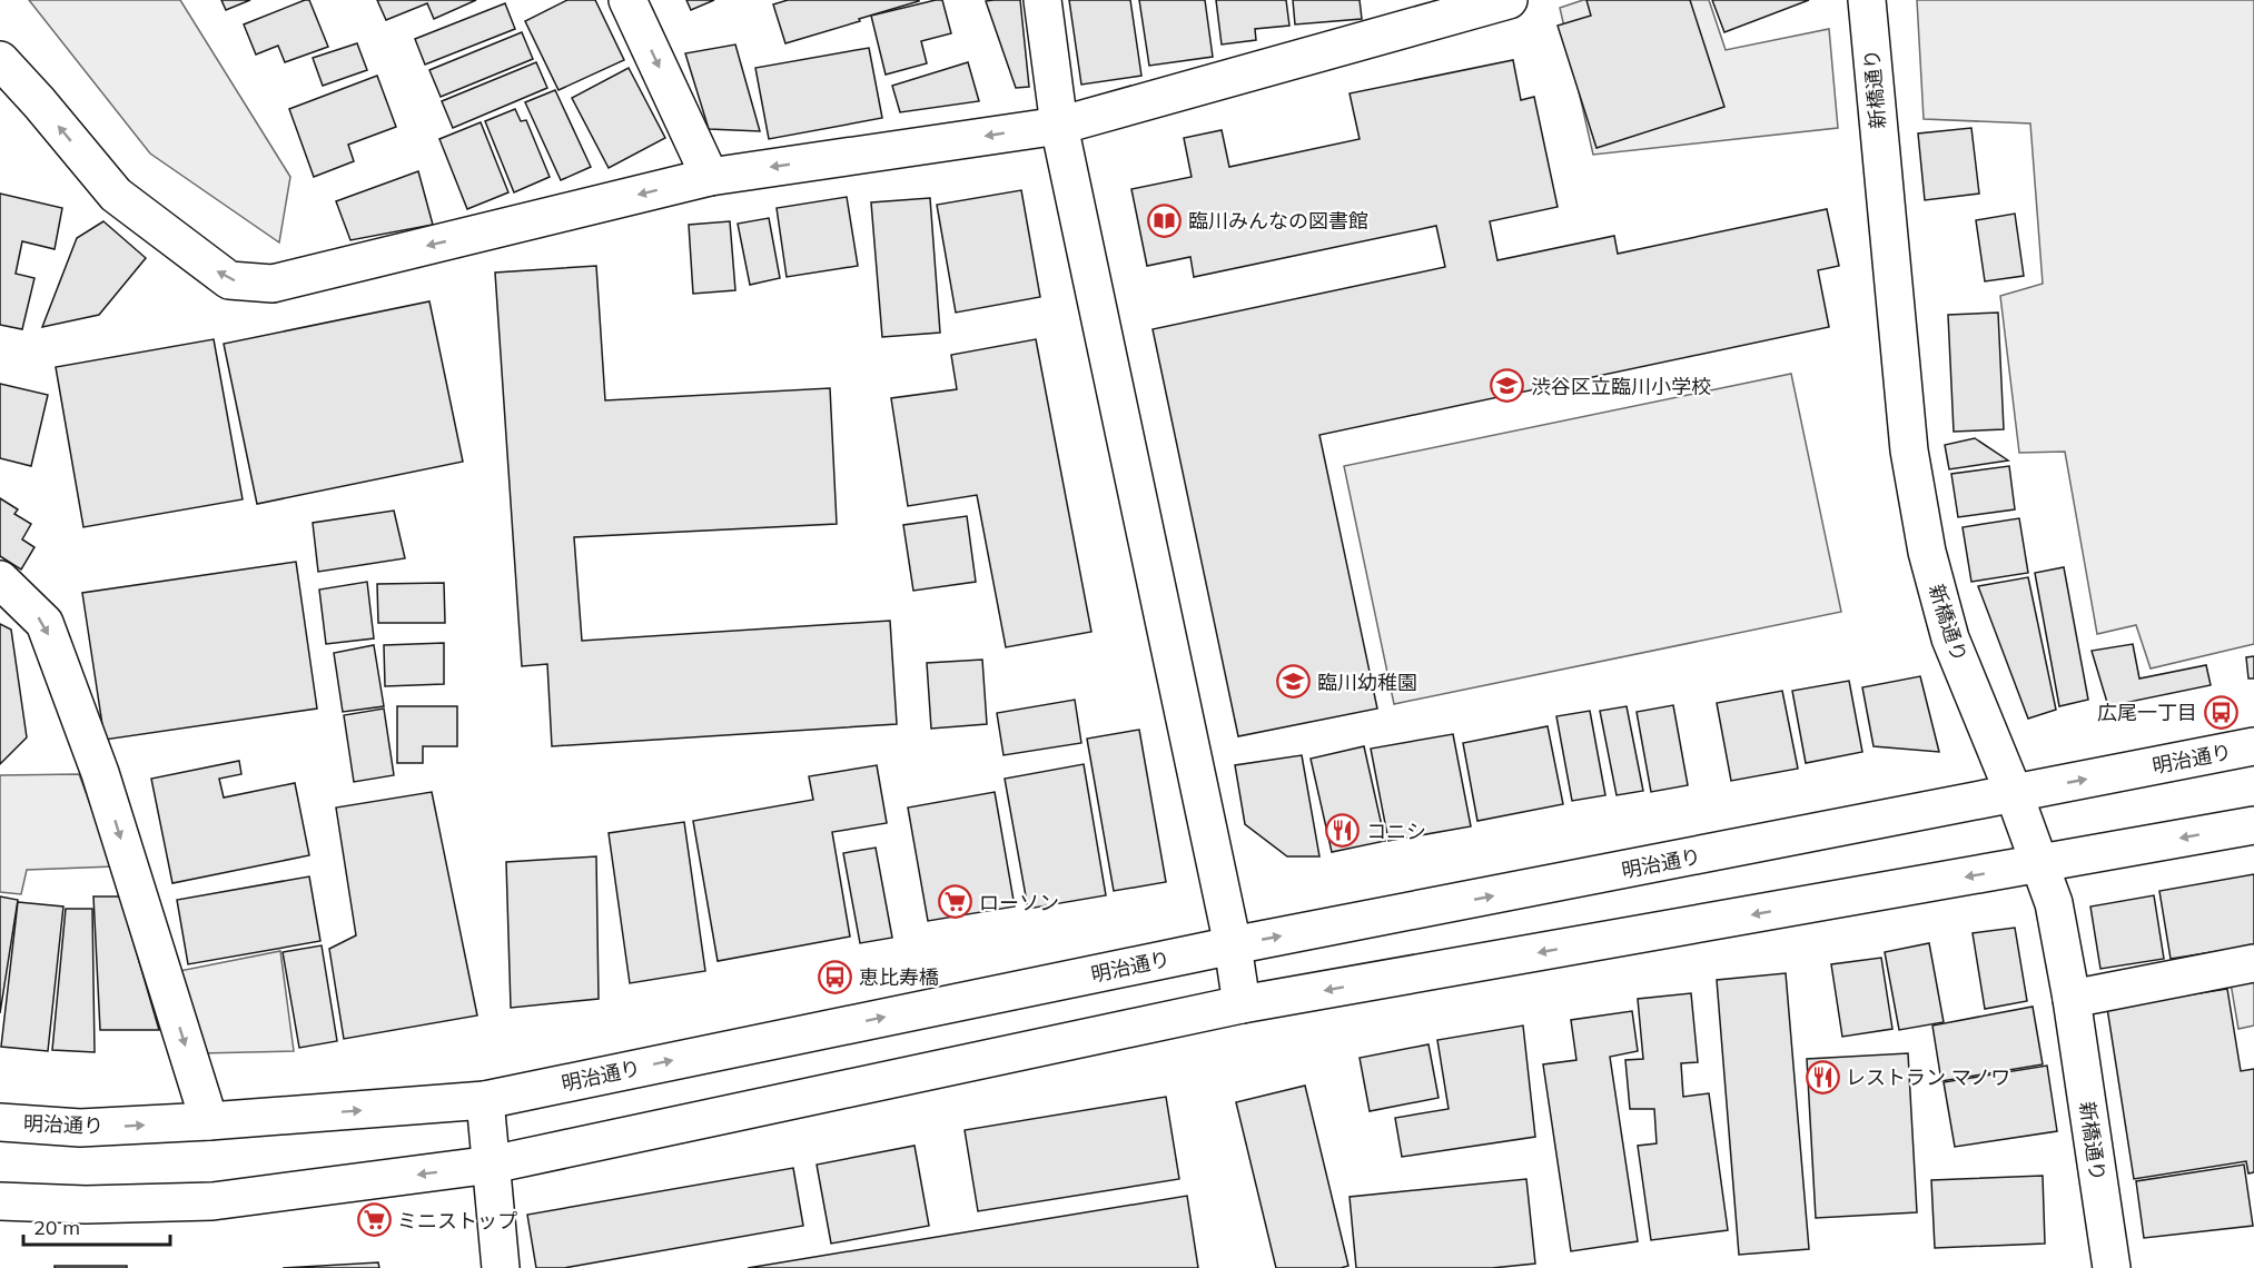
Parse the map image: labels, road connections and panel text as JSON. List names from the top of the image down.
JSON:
{
  "streets": {
    "street": ["新橋通り", "明治通り"]
  },
  "crossings": [
    ["新橋通り", "明治通り"]
  ],
  "places": {
    "library": ["臨川みんなの図書館"],
    "school or university": ["渋谷区立臨川小学校", "臨川幼稚園"],
    "bus stop": ["広尾一丁目", "恵比寿橋"],
    "restaurant": ["コニシ", "レストラン マノワ"],
    "supermarket": ["ローソン", "ミニストップ"]
  },
  "scale_bar": "20 m"
}
